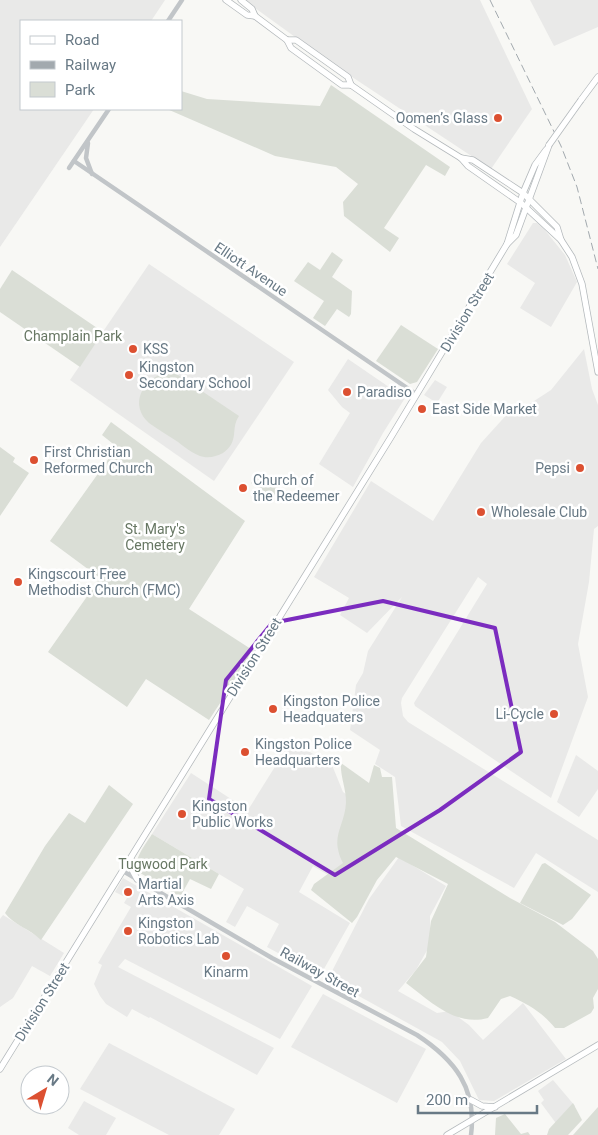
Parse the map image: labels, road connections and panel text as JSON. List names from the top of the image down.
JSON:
{
  "streets": {
    "main road": ["Division Street"],
    "street": ["Elliott Avenue", "Railway Street"]
  },
  "crossings": [
    ["Elliott Avenue", "Division Street"],
    ["Division Street", "Railway Street"]
  ],
  "parks": ["Champlain Park", "St. Mary's Cemetery", "Tugwood Park"],
  "places": [
    "Oomen’s Glass",
    "KSS",
    "Kingston Secondary School",
    "Paradiso",
    "East Side Market",
    "First Christian Reformed Church",
    "Pepsi",
    "Church of the Redeemer",
    "Wholesale Club",
    "Kingscourt Free Methodist Church (FMC)",
    "Kingston Police Headquaters",
    "Li-Cycle",
    "Kingston Police Headquarters",
    "Kingston Public Works",
    "Martial Arts Axis",
    "Kingston Robotics Lab",
    "Kinarm"
  ],
  "legend": ["Road", "Railway", "Park"],
  "scale_bar": "200 m",
  "north": "top right"
}
